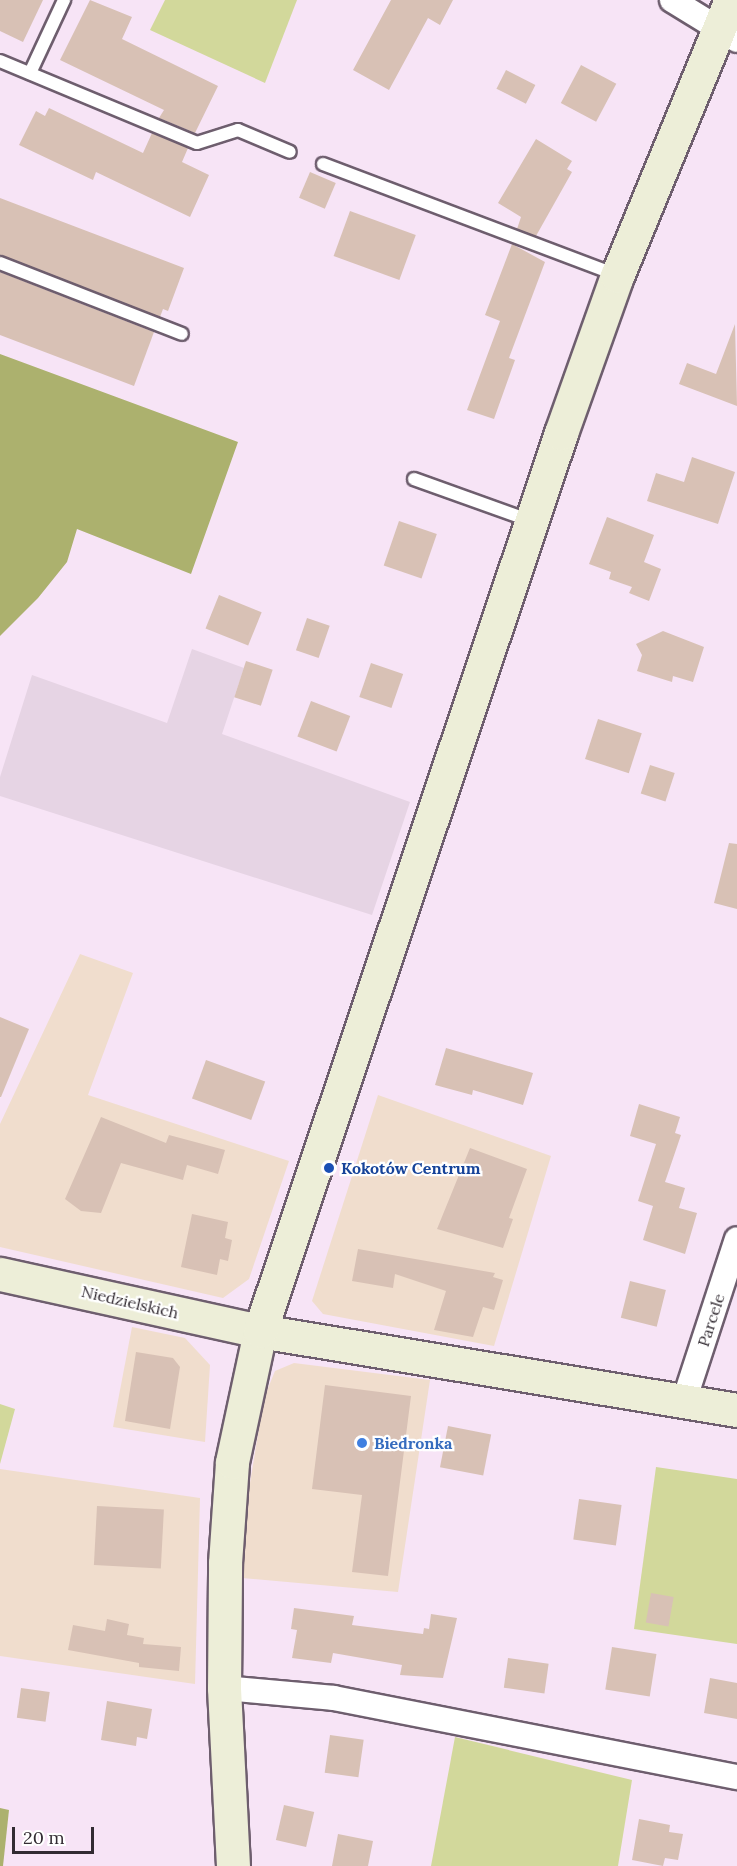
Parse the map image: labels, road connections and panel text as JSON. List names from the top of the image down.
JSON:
{
  "streets": {
    "street": ["Niedzielskich", "Parcele"]
  },
  "crossings": [
    ["Niedzielskich", "Parcele"]
  ],
  "places": ["Kokotów Centrum", "Biedronka"],
  "scale_bar": "20 m"
}
